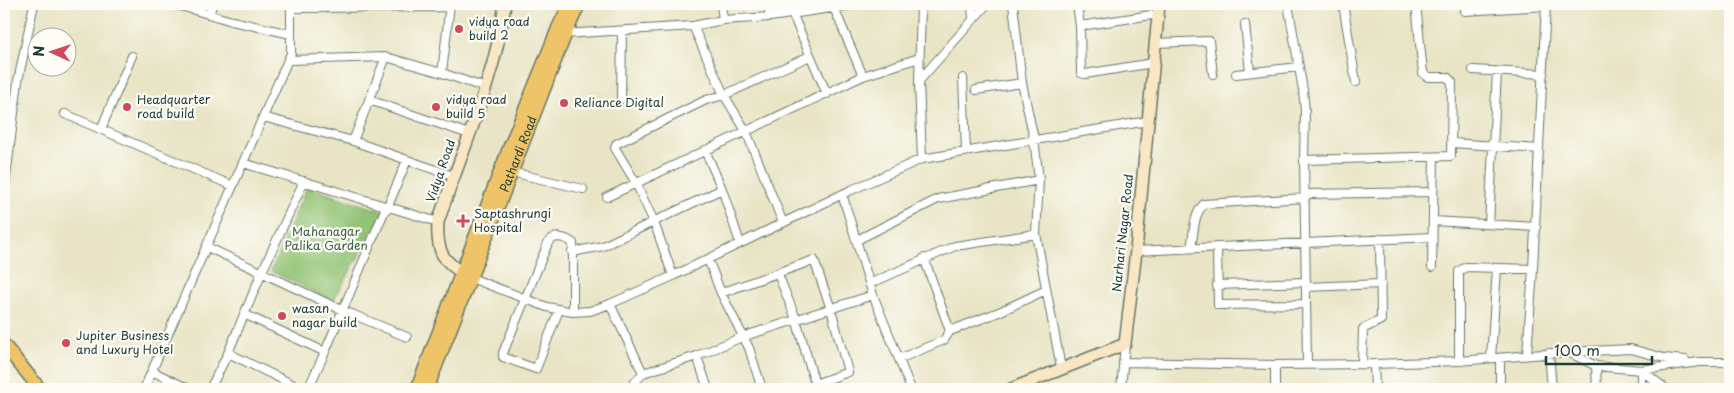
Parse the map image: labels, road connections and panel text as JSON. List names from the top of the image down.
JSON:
{
  "streets": {
    "main road": ["Pathardi Road"],
    "street": ["Vidya Road", "Narhari Nagar Road"]
  },
  "crossings": [
    ["Pathardi Road", "Vidya Road"]
  ],
  "parks": ["Mahanagar Palika Garden"],
  "places": {
    "other": [
      "vidya road build 2",
      "Reliance Digital",
      "Headquarter road build",
      "vidya road build 5",
      "wasan nagar build",
      "Jupiter Business and Luxury Hotel"
    ],
    "health": ["Saptashrungi Hospital"]
  },
  "scale_bar": "100 m",
  "north": "left"
}
